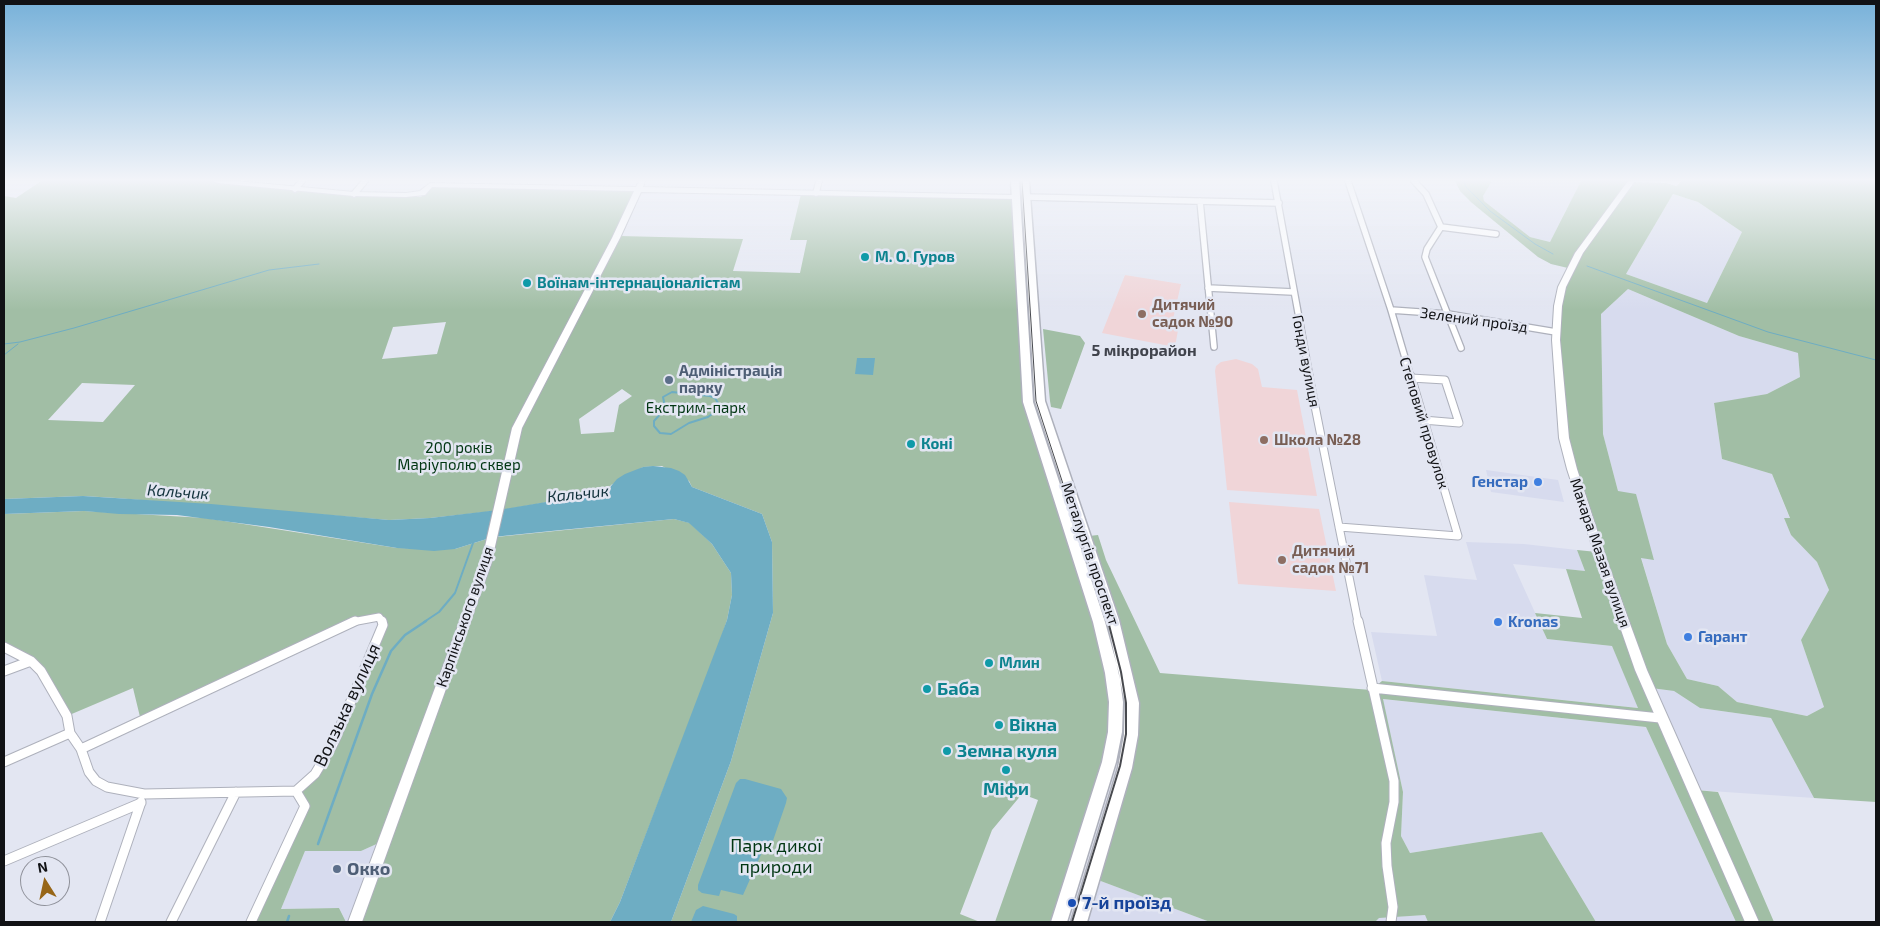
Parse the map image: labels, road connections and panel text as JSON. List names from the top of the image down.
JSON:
{
  "streets": {
    "main road": ["Металургів проспект"],
    "street": [
      "Зелений проїзд",
      "Гонди вулиця",
      "Степовий провулок",
      "Макара Мазая вулиця",
      "Карпінського вулиця",
      "Волзька вулиця"
    ]
  },
  "crossings": [
    ["Зелений проїзд", "Степовий провулок"],
    ["Зелений проїзд", "Макара Мазая вулиця"],
    ["Гонди вулиця", "Степовий провулок"]
  ],
  "districts": ["5 мікрорайон"],
  "water": ["Кальчик"],
  "parks": ["Екстрим-парк", "200 років Маріуполю сквер", "Парк дикої природи"],
  "places": [
    "М. О. Гуров",
    "Воїнам-інтернаціоналістам",
    "Дитячий садок №90",
    "Адміністрація парку",
    "Школа №28",
    "Коні",
    "Генстар",
    "Дитячий садок №71",
    "Kronas",
    "Гарант",
    "Млин",
    "Баба",
    "Вікна",
    "Земна куля",
    "Міфи",
    "Окко",
    "7-й проїзд"
  ],
  "north": "top"
}
